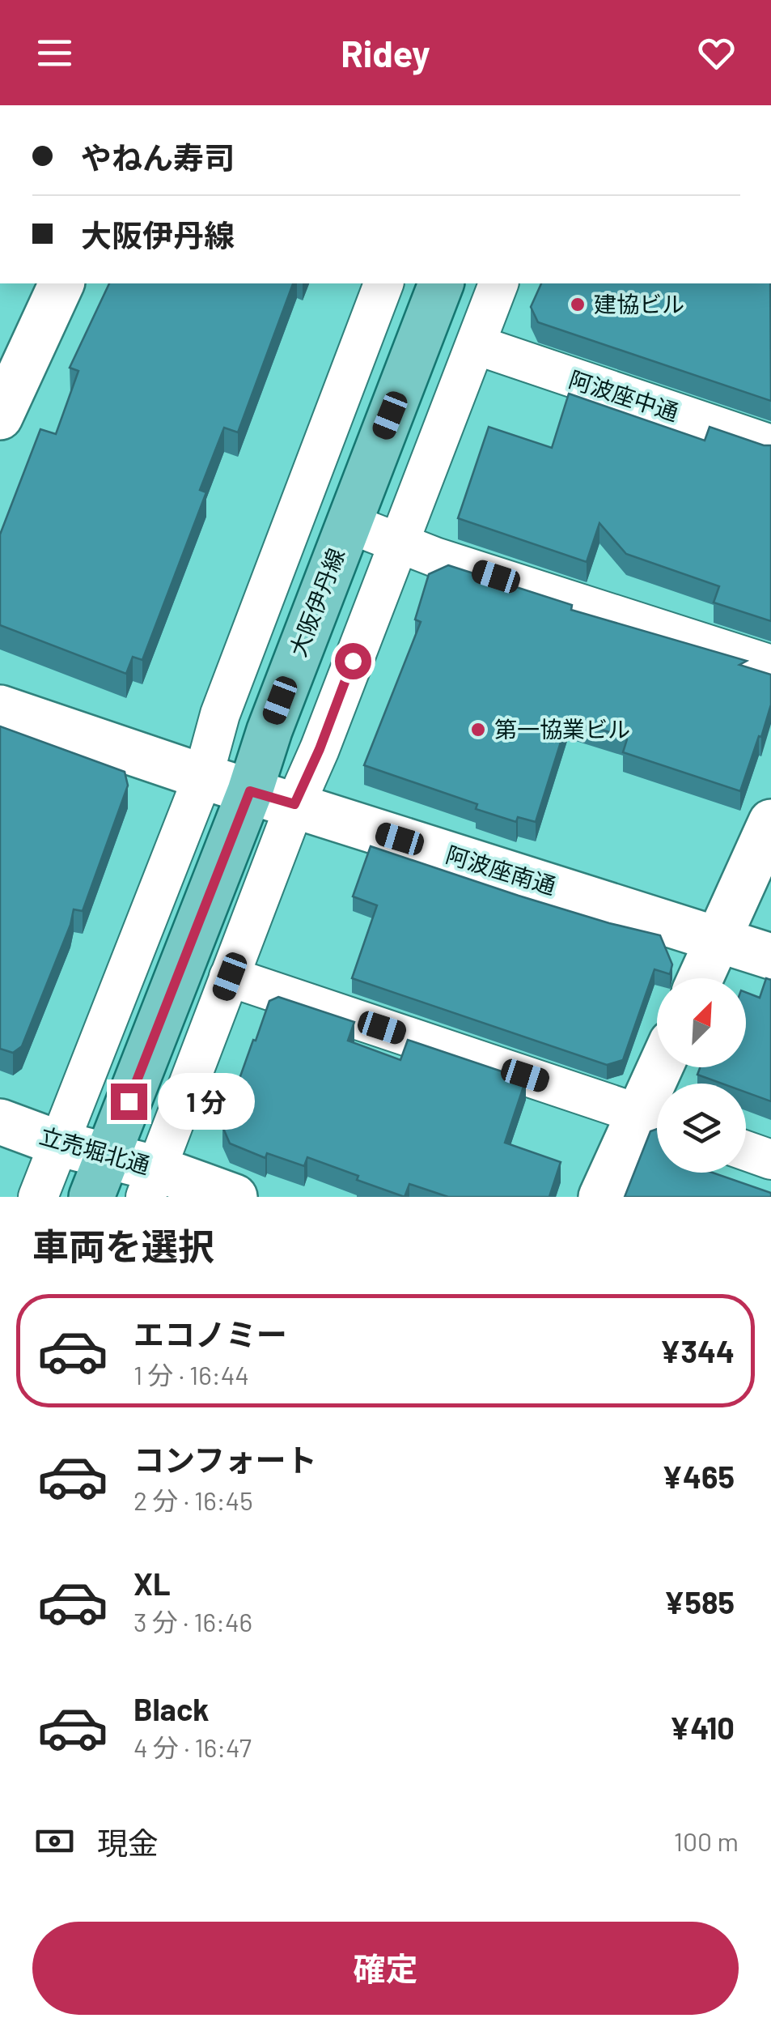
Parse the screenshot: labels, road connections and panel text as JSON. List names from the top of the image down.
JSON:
{
  "streets": {
    "main road": ["大阪伊丹線"],
    "street": ["阿波座中通", "阿波座南通", "立売堀北通"]
  },
  "crossings": [
    ["大阪伊丹線", "阿波座南通"],
    ["大阪伊丹線", "立売堀北通"]
  ],
  "places": ["建協ビル", "第一協業ビル"],
  "north": "top right",
  "page": {
    "header": "Ridey",
    "banner": ["やねん寿司", "大阪伊丹線"],
    "bubble": "1 分",
    "heading": "車両を選択",
    "list": [
      {
        "name": "エコノミー",
        "note": "1 分 · 16:44",
        "value": "¥344"
      },
      {
        "name": "コンフォート",
        "note": "2 分 · 16:45",
        "value": "¥465"
      },
      {
        "name": "XL",
        "note": "3 分 · 16:46",
        "value": "¥585"
      },
      {
        "name": "Black",
        "note": "4 分 · 16:47",
        "value": "¥410"
      }
    ],
    "pay": ["現金", "100 m"],
    "buttons": "確定"
  }
}
